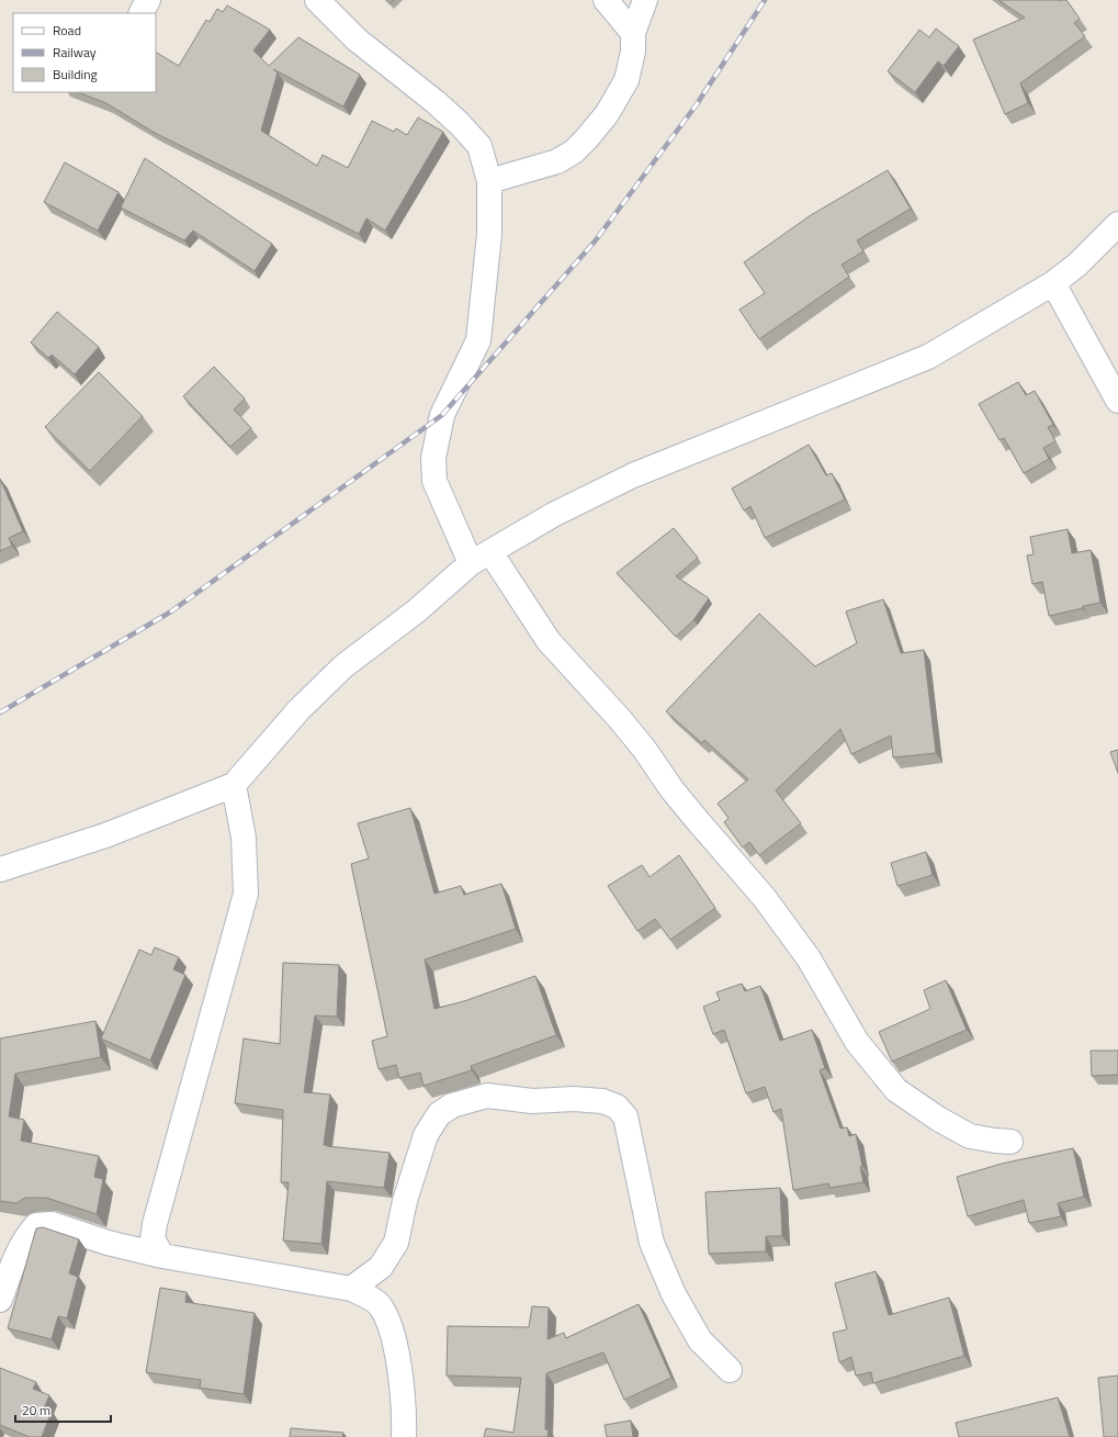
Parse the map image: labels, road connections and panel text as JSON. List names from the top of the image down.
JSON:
{
  "legend": ["Road", "Railway", "Building"],
  "scale_bar": "20 m"
}
